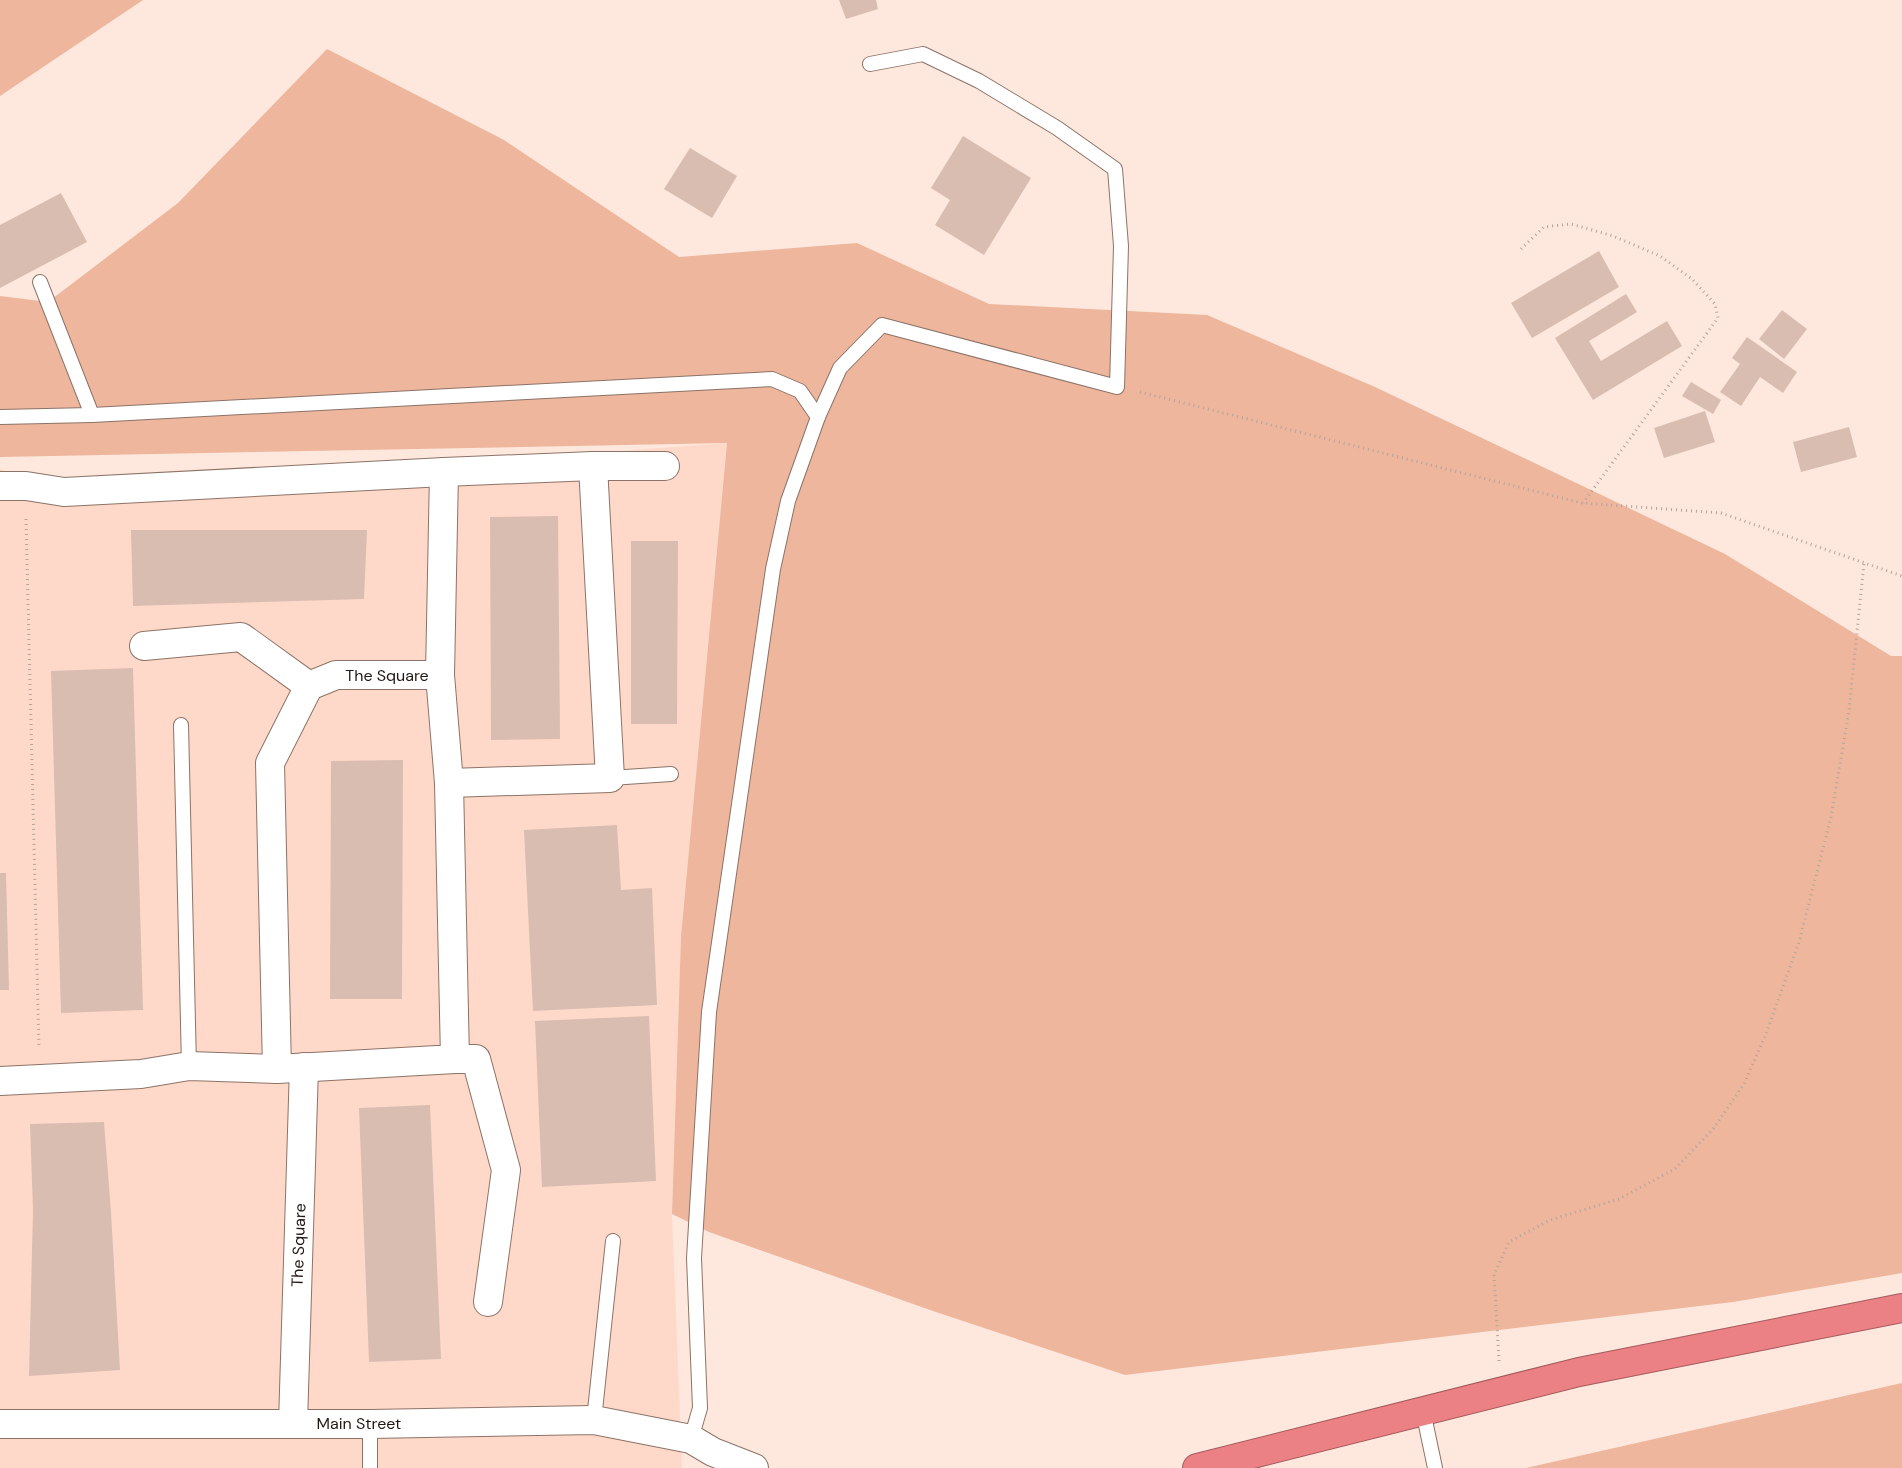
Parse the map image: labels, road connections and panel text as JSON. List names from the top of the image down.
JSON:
{
  "streets": {
    "street": ["The Square", "Main Street"]
  },
  "crossings": [
    ["The Square", "Main Street"]
  ]
}
